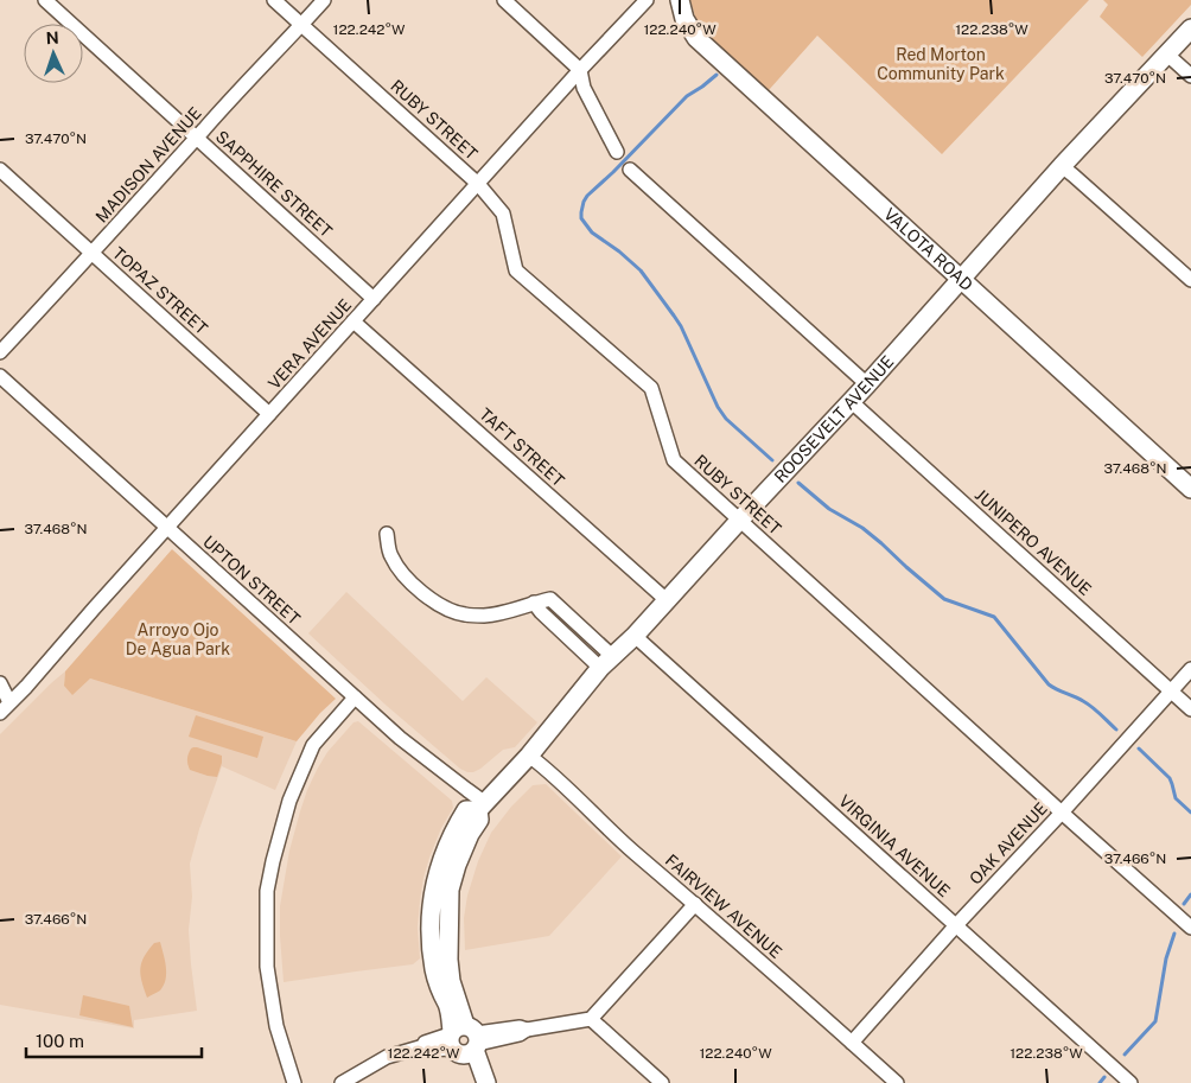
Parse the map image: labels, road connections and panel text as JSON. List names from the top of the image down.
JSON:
{
  "streets": {
    "street": [
      "RUBY STREET",
      "MADISON AVENUE",
      "SAPPHIRE STREET",
      "VALOTA ROAD",
      "TOPAZ STREET",
      "VERA AVENUE",
      "ROOSEVELT AVENUE",
      "TAFT STREET",
      "JUNIPERO AVENUE",
      "UPTON STREET",
      "OAK AVENUE",
      "VIRGINIA AVENUE",
      "FAIRVIEW AVENUE"
    ]
  },
  "crossings": [
    ["RUBY STREET", "MADISON AVENUE"],
    ["RUBY STREET", "VERA AVENUE"],
    ["RUBY STREET", "ROOSEVELT AVENUE"],
    ["RUBY STREET", "OAK AVENUE"],
    ["MADISON AVENUE", "SAPPHIRE STREET"],
    ["MADISON AVENUE", "TOPAZ STREET"],
    ["SAPPHIRE STREET", "VERA AVENUE"],
    ["VALOTA ROAD", "ROOSEVELT AVENUE"],
    ["TOPAZ STREET", "VERA AVENUE"],
    ["VERA AVENUE", "TAFT STREET"],
    ["VERA AVENUE", "UPTON STREET"],
    ["ROOSEVELT AVENUE", "TAFT STREET"],
    ["ROOSEVELT AVENUE", "JUNIPERO AVENUE"],
    ["ROOSEVELT AVENUE", "UPTON STREET"],
    ["ROOSEVELT AVENUE", "VIRGINIA AVENUE"],
    ["ROOSEVELT AVENUE", "FAIRVIEW AVENUE"],
    ["JUNIPERO AVENUE", "OAK AVENUE"],
    ["OAK AVENUE", "VIRGINIA AVENUE"],
    ["OAK AVENUE", "FAIRVIEW AVENUE"]
  ],
  "parks": ["Red Morton Community Park", "Arroyo Ojo De Agua Park"],
  "scale_bar": "100 m",
  "north": "top",
  "coordinates": [
    "122.242°W",
    "122.240°W",
    "122.238°W",
    "37.470°N",
    "37.468°N",
    "37.466°N"
  ]
}
